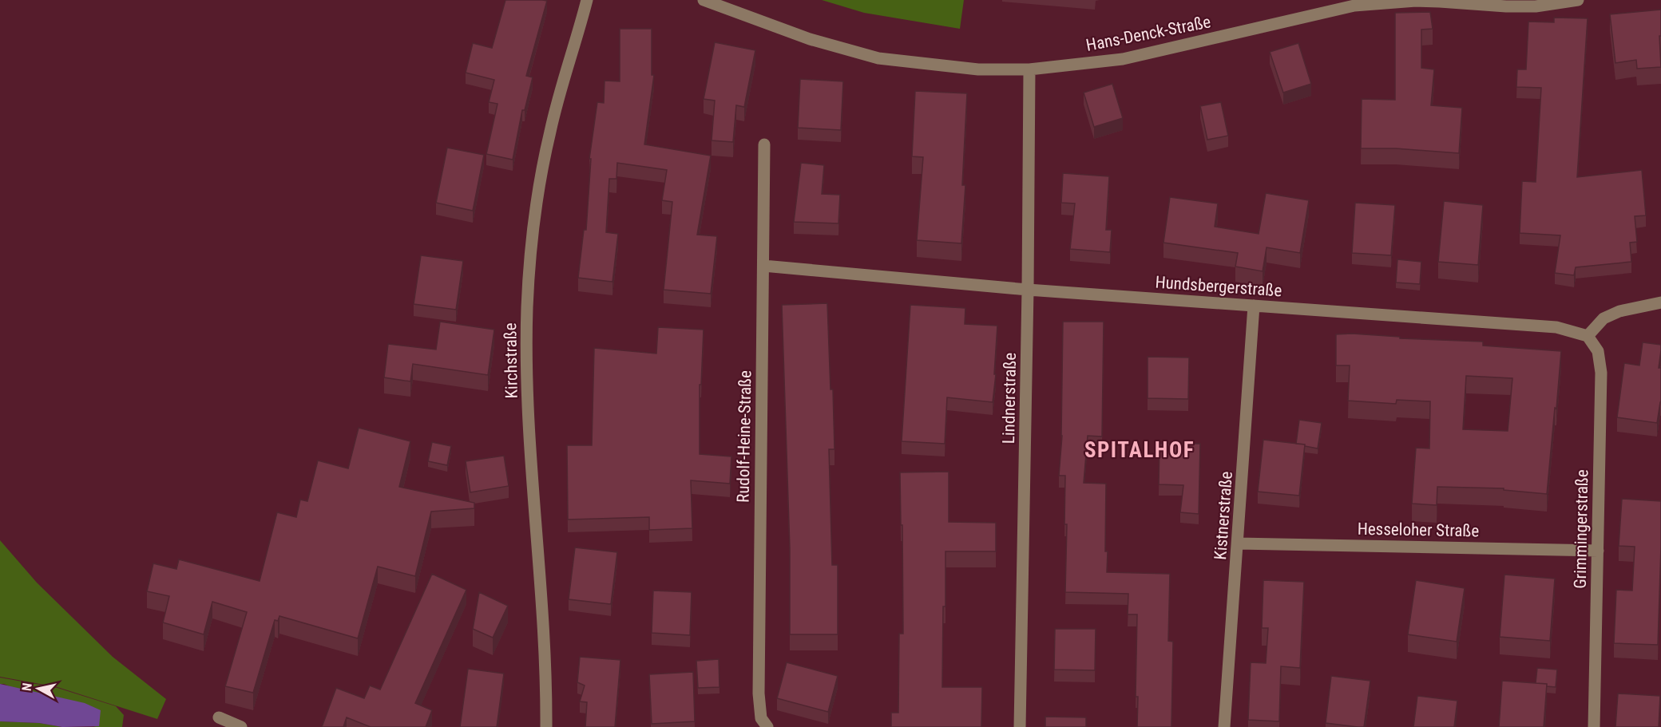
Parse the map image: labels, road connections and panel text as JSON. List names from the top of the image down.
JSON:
{
  "streets": {
    "street": [
      "Hans-Denck-Straße",
      "Hundsbergerstraße",
      "Kirchstraße",
      "Lindnerstraße",
      "Rudolf-Heine-Straße",
      "Kistnerstraße",
      "Grimmingerstraße",
      "Hesseloher Straße"
    ]
  },
  "crossings": [
    ["Hans-Denck-Straße", "Lindnerstraße"],
    ["Hundsbergerstraße", "Lindnerstraße"],
    ["Hundsbergerstraße", "Rudolf-Heine-Straße"],
    ["Hundsbergerstraße", "Kistnerstraße"],
    ["Hundsbergerstraße", "Grimmingerstraße"],
    ["Kistnerstraße", "Hesseloher Straße"],
    ["Grimmingerstraße", "Hesseloher Straße"]
  ],
  "districts": ["SPITALHOF"],
  "north": "left"
}
